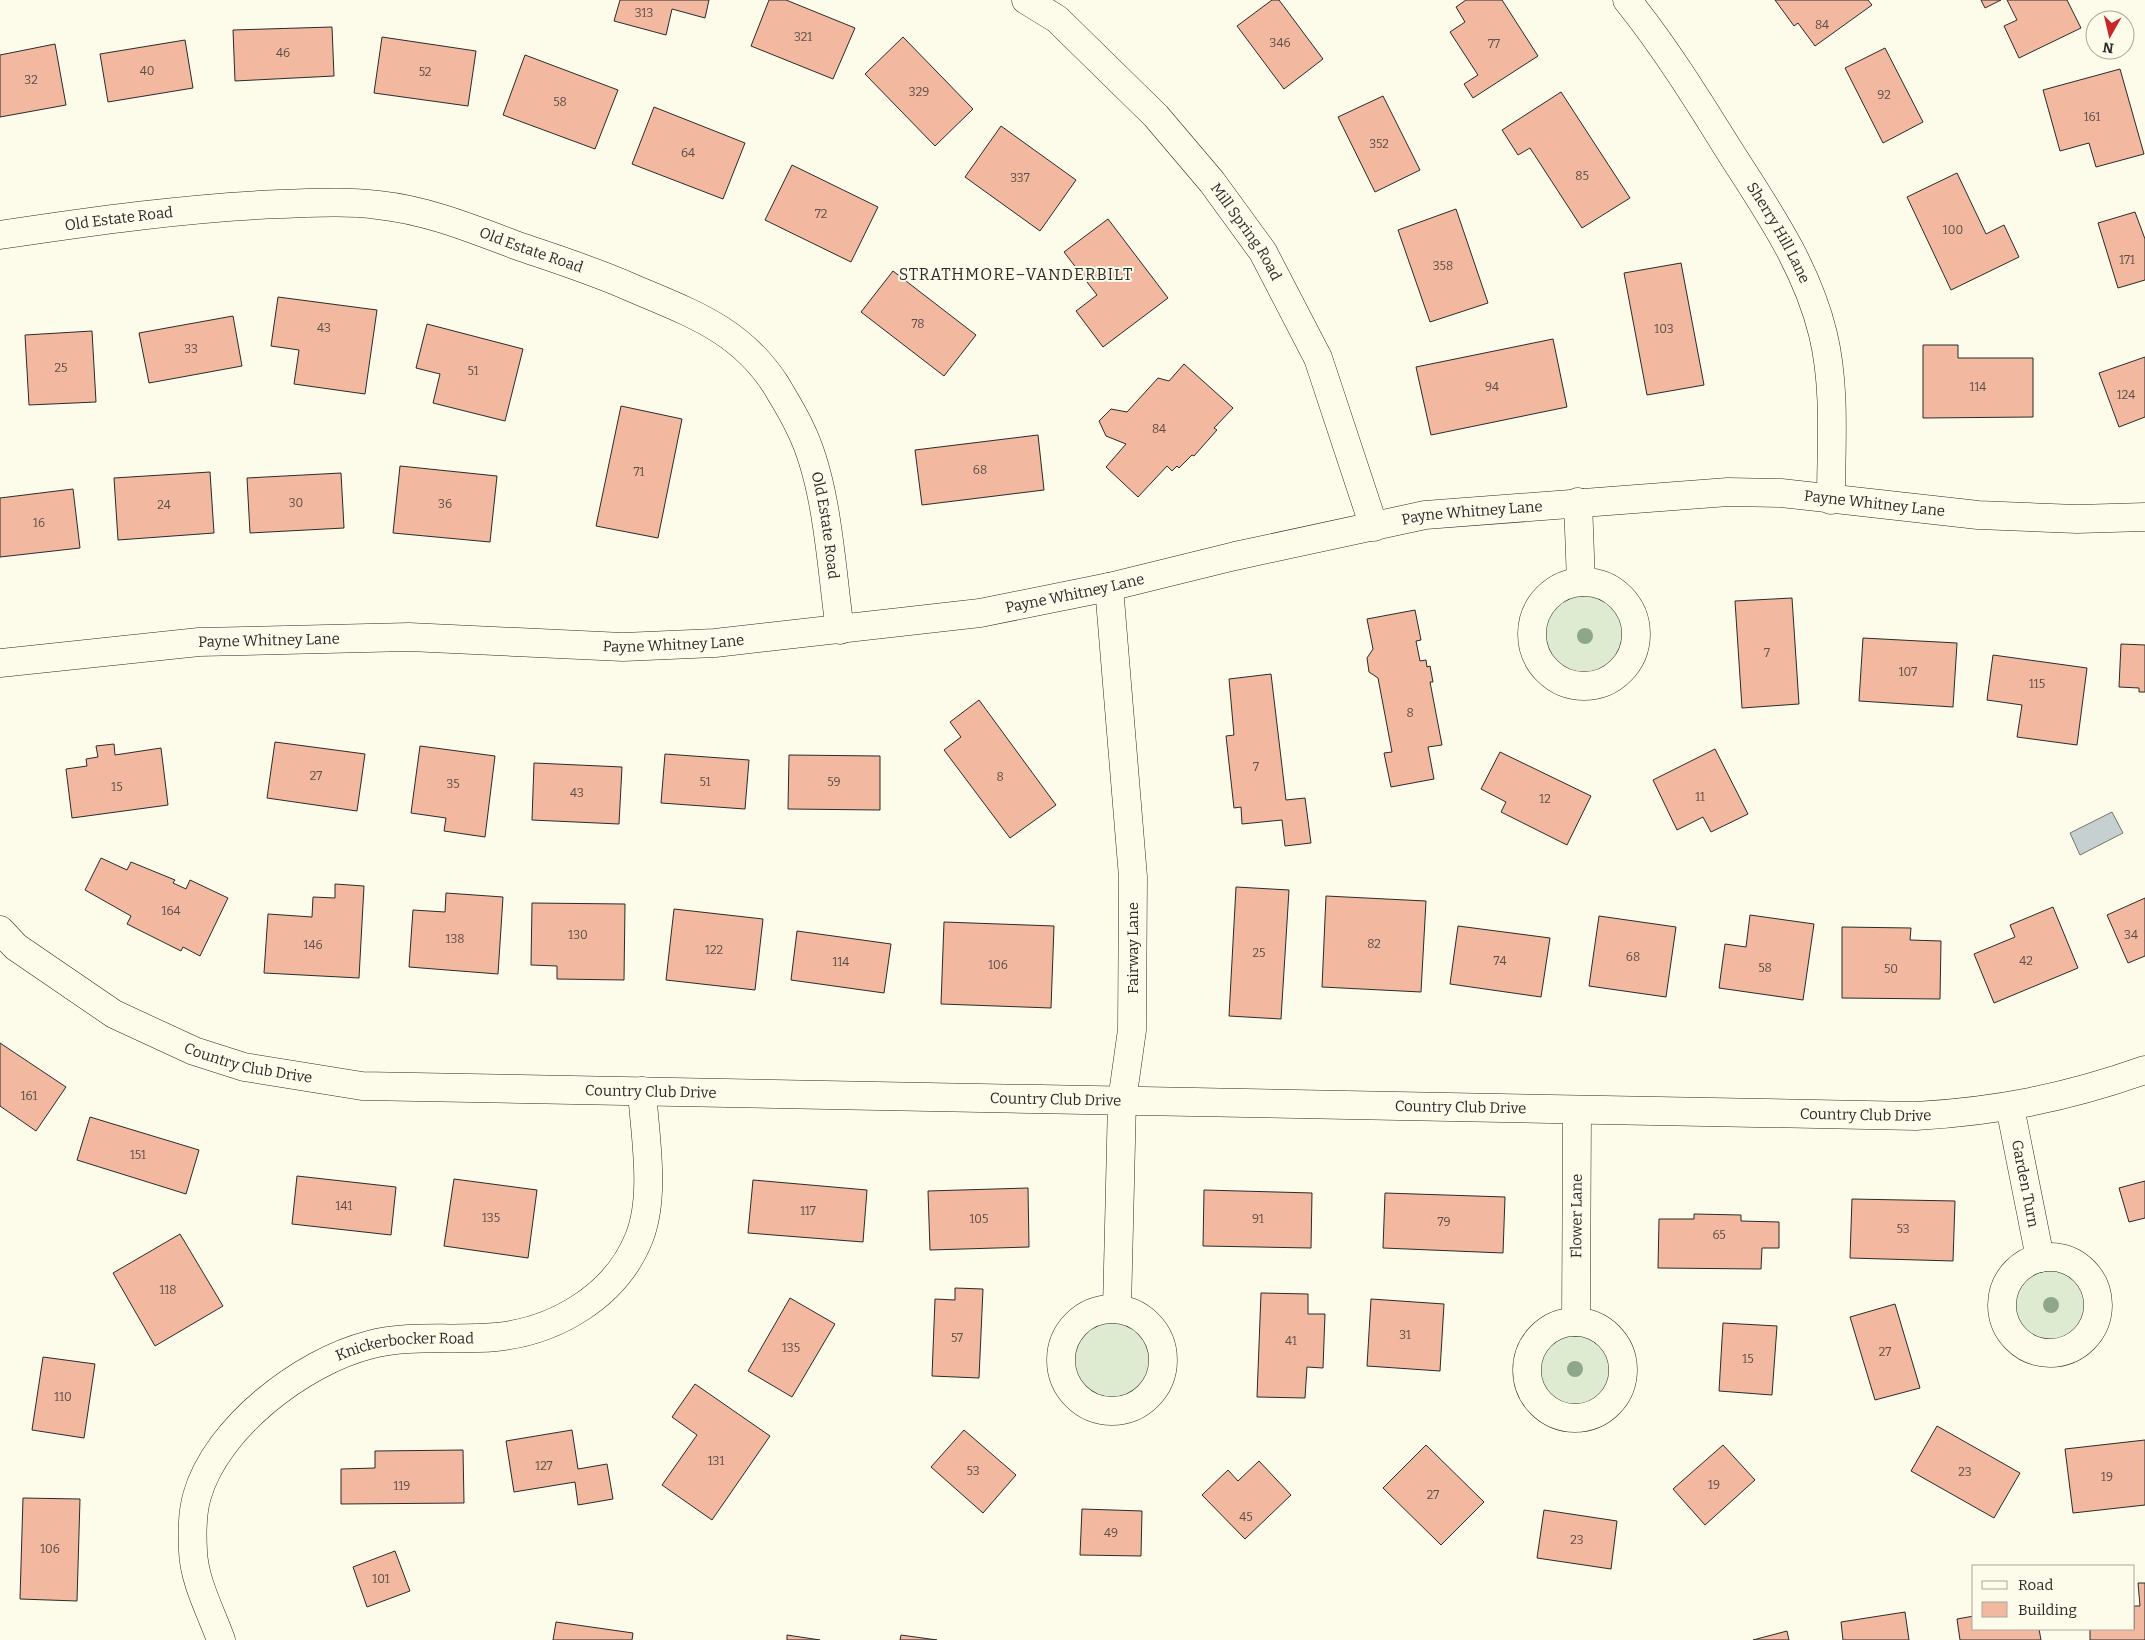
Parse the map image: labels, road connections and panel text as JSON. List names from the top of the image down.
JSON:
{
  "streets": {
    "street": [
      "Old Estate Road",
      "Mill Spring Road",
      "Sherry Hill Lane",
      "Payne Whitney Lane",
      "Fairway Lane",
      "Country Club Drive",
      "Garden Turn",
      "Flower Lane",
      "Knickerbocker Road"
    ]
  },
  "crossings": [
    ["Old Estate Road", "Payne Whitney Lane"],
    ["Mill Spring Road", "Payne Whitney Lane"],
    ["Sherry Hill Lane", "Payne Whitney Lane"],
    ["Payne Whitney Lane", "Fairway Lane"],
    ["Fairway Lane", "Country Club Drive"],
    ["Country Club Drive", "Garden Turn"],
    ["Country Club Drive", "Flower Lane"],
    ["Country Club Drive", "Knickerbocker Road"]
  ],
  "districts": ["STRATHMORE–VANDERBILT"],
  "house_numbers": [
    "313",
    "84",
    "321",
    "346",
    "77",
    "46",
    "40",
    "52",
    "32",
    "329",
    "92",
    "58",
    "161",
    "352",
    "64",
    "85",
    "337",
    "72",
    "100",
    "171",
    "358",
    "78",
    "43",
    "103",
    "33",
    "25",
    "51",
    "94",
    "114",
    "124",
    "84",
    "68",
    "71",
    "30",
    "36",
    "24",
    "16",
    "7",
    "107",
    "115",
    "8",
    "7",
    "27",
    "8",
    "51",
    "59",
    "35",
    "15",
    "43",
    "11",
    "12",
    "164",
    "130",
    "34",
    "138",
    "82",
    "146",
    "122",
    "25",
    "68",
    "74",
    "42",
    "114",
    "106",
    "58",
    "50",
    "161",
    "151",
    "141",
    "117",
    "135",
    "105",
    "91",
    "79",
    "53",
    "65",
    "118",
    "31",
    "57",
    "41",
    "135",
    "27",
    "15",
    "110",
    "131",
    "127",
    "53",
    "23",
    "19",
    "19",
    "119",
    "27",
    "45",
    "49",
    "23",
    "106",
    "101"
  ],
  "legend": ["Road", "Building"],
  "north": "bottom"
}
